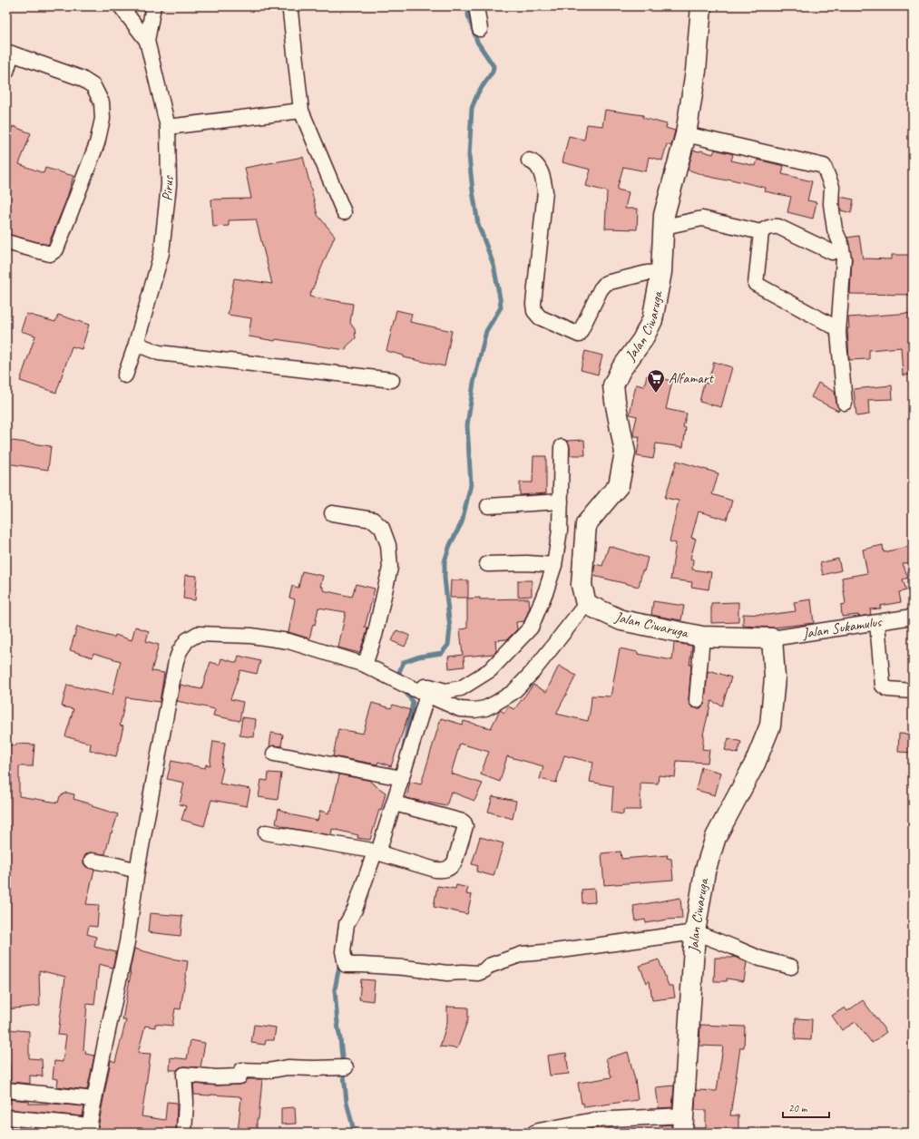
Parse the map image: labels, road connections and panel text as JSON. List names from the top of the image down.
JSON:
{
  "streets": {
    "street": ["Pirus", "Jalan Ciwaruga", "Jalan Sukamulus"]
  },
  "crossings": [
    ["Jalan Ciwaruga", "Jalan Sukamulus"]
  ],
  "places": {
    "supermarket": ["Alfamart"]
  },
  "scale_bar": "20 m"
}
